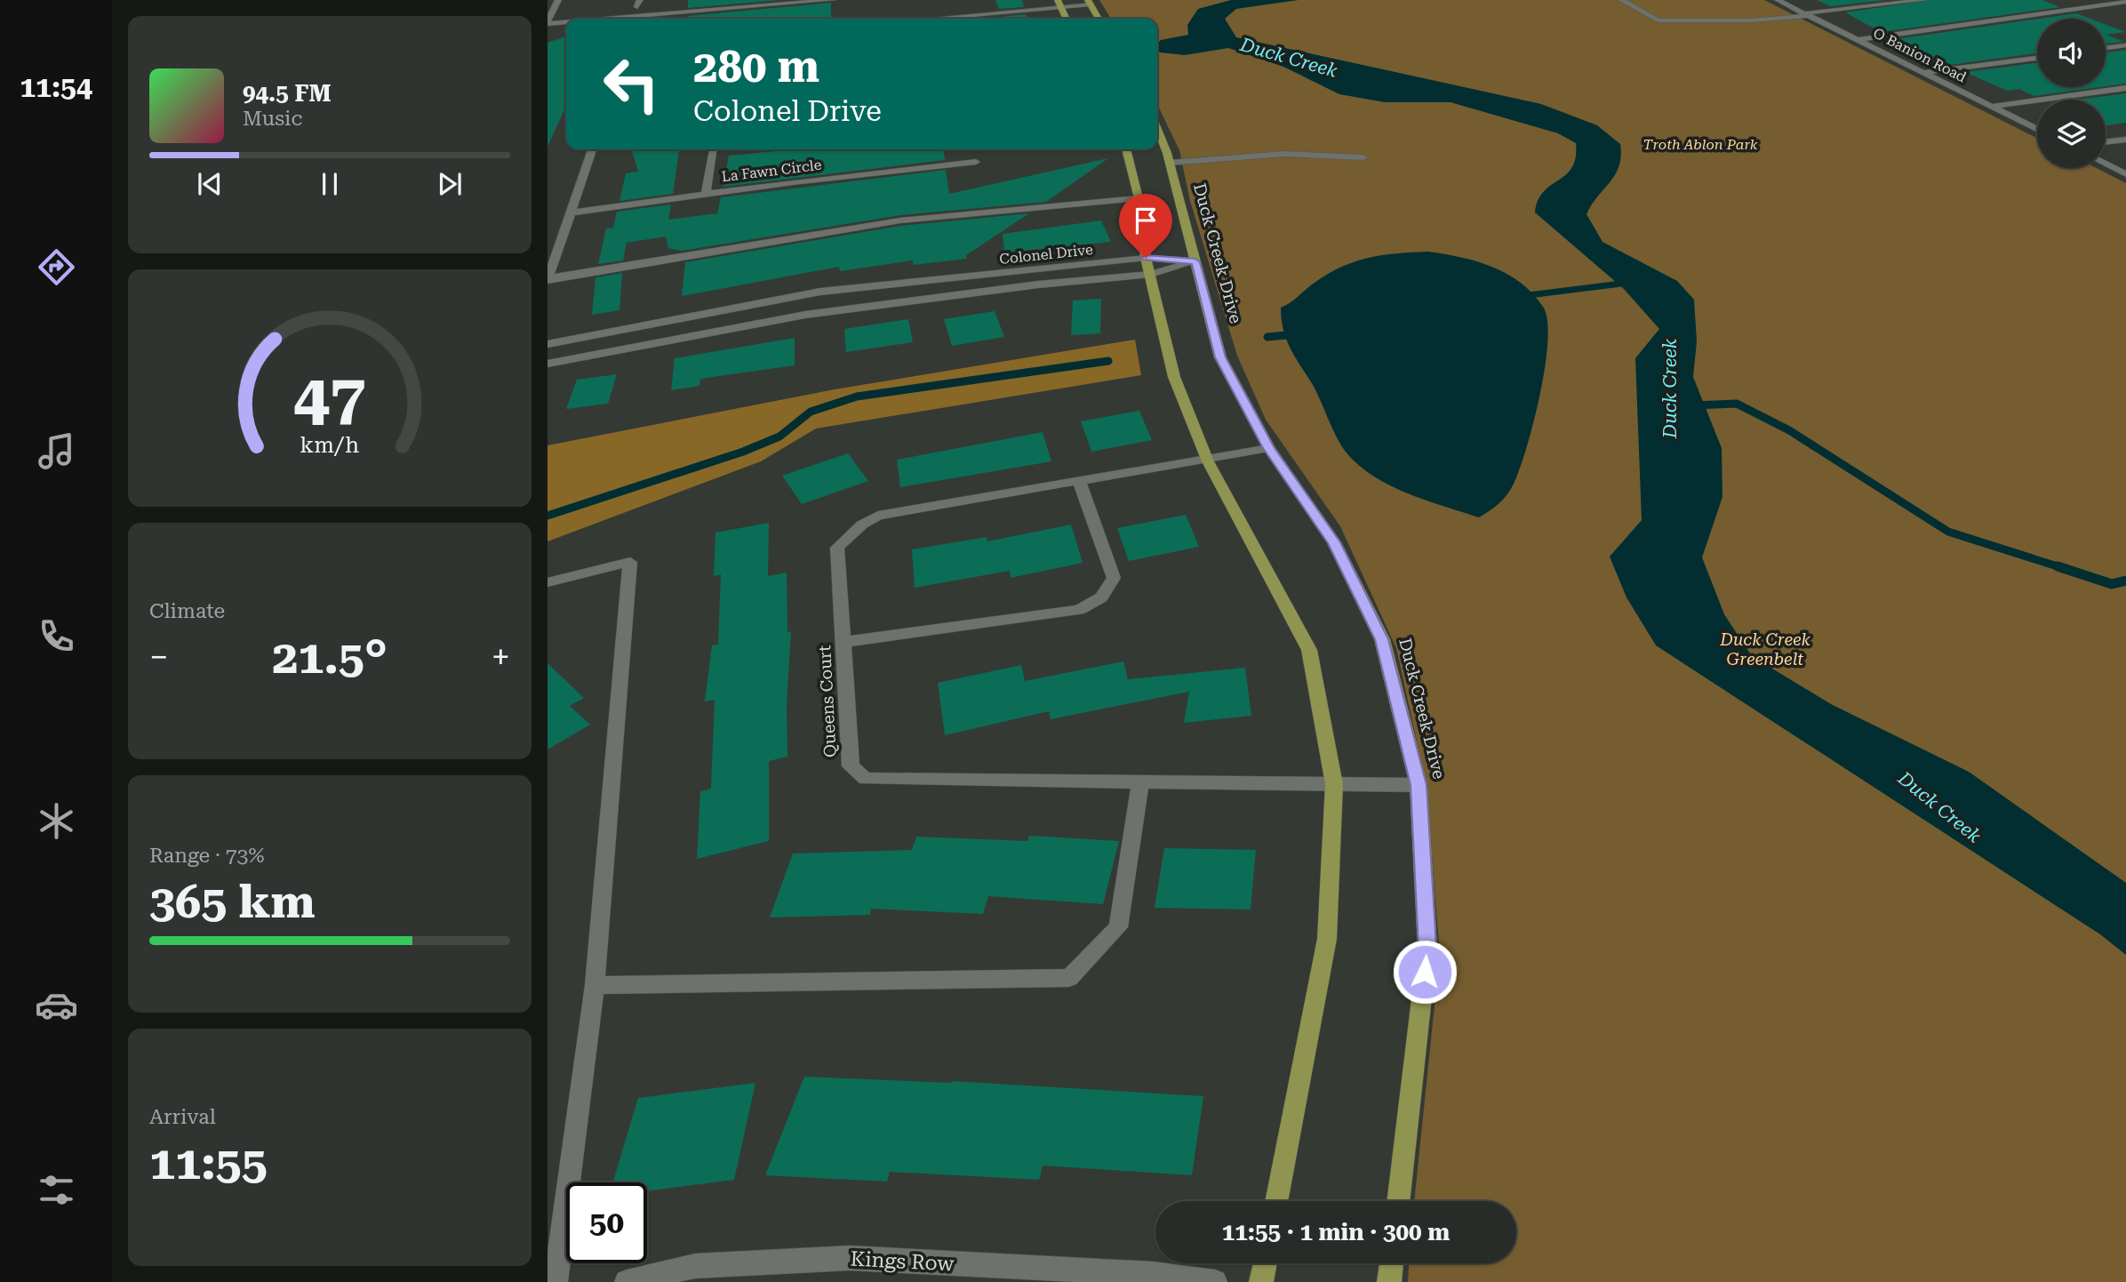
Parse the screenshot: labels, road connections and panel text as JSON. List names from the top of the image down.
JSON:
{
  "streets": {
    "main road": ["Duck Creek Drive"],
    "street": [
      "O Banion Road",
      "La Fawn Circle",
      "Colonel Drive",
      "Queens Court",
      "Kings Row"
    ]
  },
  "crossings": [
    ["Duck Creek Drive", "Colonel Drive"],
    ["Duck Creek Drive", "Queens Court"]
  ],
  "water": ["Duck Creek"],
  "parks": ["Troth Ablon Park", "Duck Creek Greenbelt"],
  "page": {
    "tabs": "11:54",
    "turn": ["280 m", "Colonel Drive"],
    "song": ["94.5 FM", "Music"],
    "tile": [
      "Climate",
      ["Range · 73%", "365 km"],
      ["Arrival", "11:55"]
    ],
    "heat": ["−", "21.5°", "+"],
    "limit": "50",
    "trip": "11:55 · 1 min · 300 m",
    "gauge": ["47", "km/h"]
  }
}
